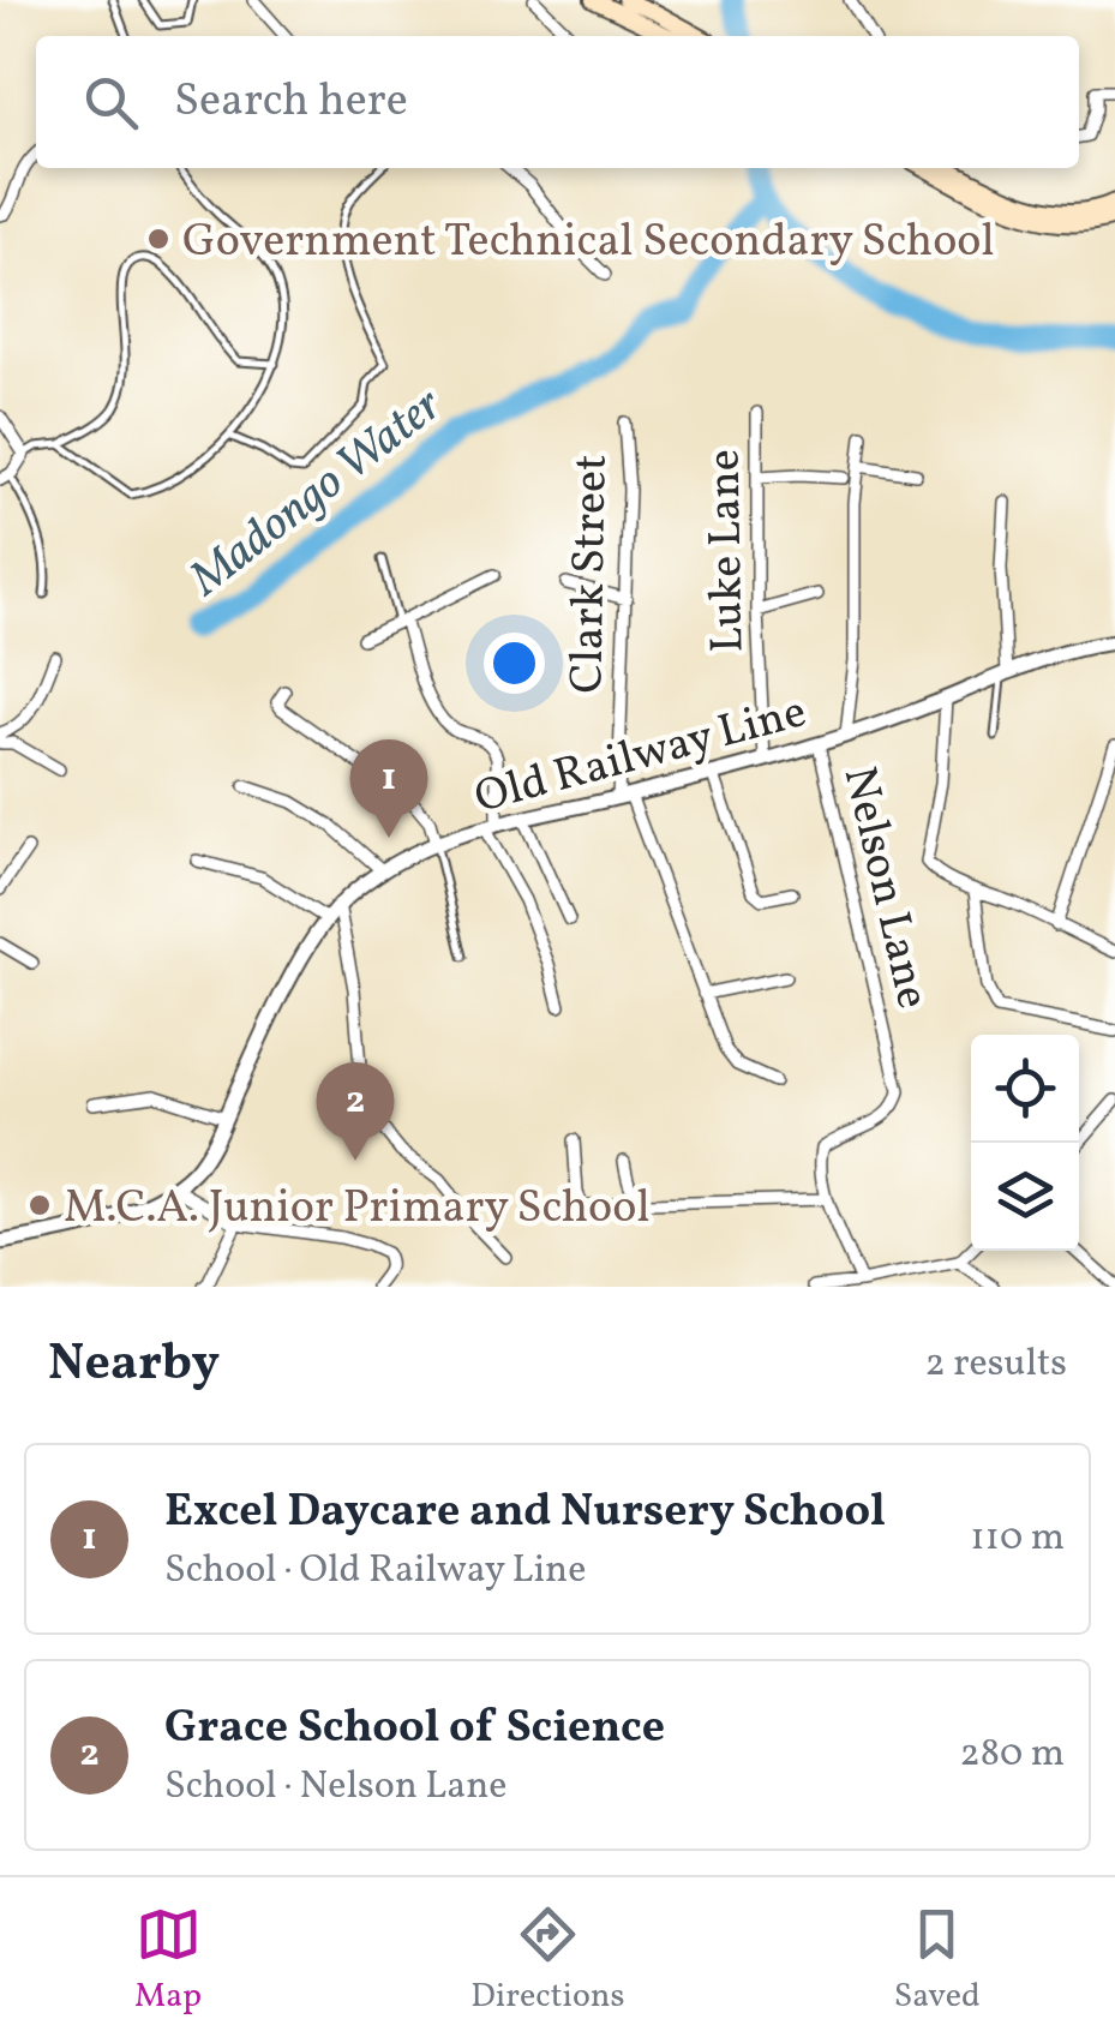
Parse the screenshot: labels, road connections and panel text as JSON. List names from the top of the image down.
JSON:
{
  "streets": {
    "street": [
      "Luke Lane",
      "Clark Street",
      "Old Railway Line",
      "Nelson Lane"
    ]
  },
  "crossings": [
    ["Luke Lane", "Old Railway Line"],
    ["Clark Street", "Old Railway Line"],
    ["Old Railway Line", "Nelson Lane"]
  ],
  "water": ["Madongo Water"],
  "places": ["Government Technical Secondary School", "M.C.A. Junior Primary School"],
  "page": {
    "search": "Search here",
    "pins": ["1", "2"],
    "heading": ["Nearby", "2 results"],
    "list": [
      {
        "mark": "1",
        "name": "Excel Daycare and Nursery School",
        "note": "School · Old Railway Line",
        "value": "110 m"
      },
      {
        "mark": "2",
        "name": "Grace School of Science",
        "note": "School · Nelson Lane",
        "value": "280 m"
      }
    ],
    "nav": ["Map", "Directions", "Saved"]
  }
}
